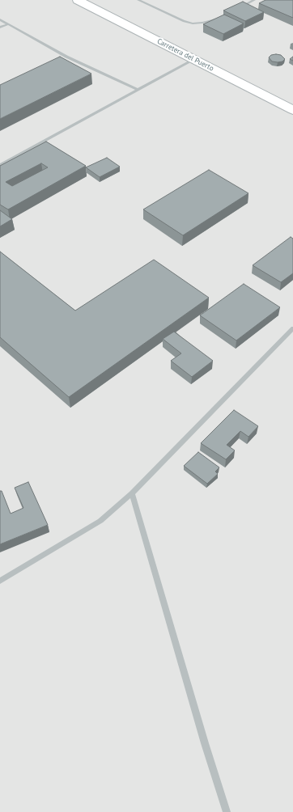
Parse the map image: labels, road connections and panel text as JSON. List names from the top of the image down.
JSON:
{
  "streets": {
    "main road": ["Carretera del Puerto"]
  }
}
